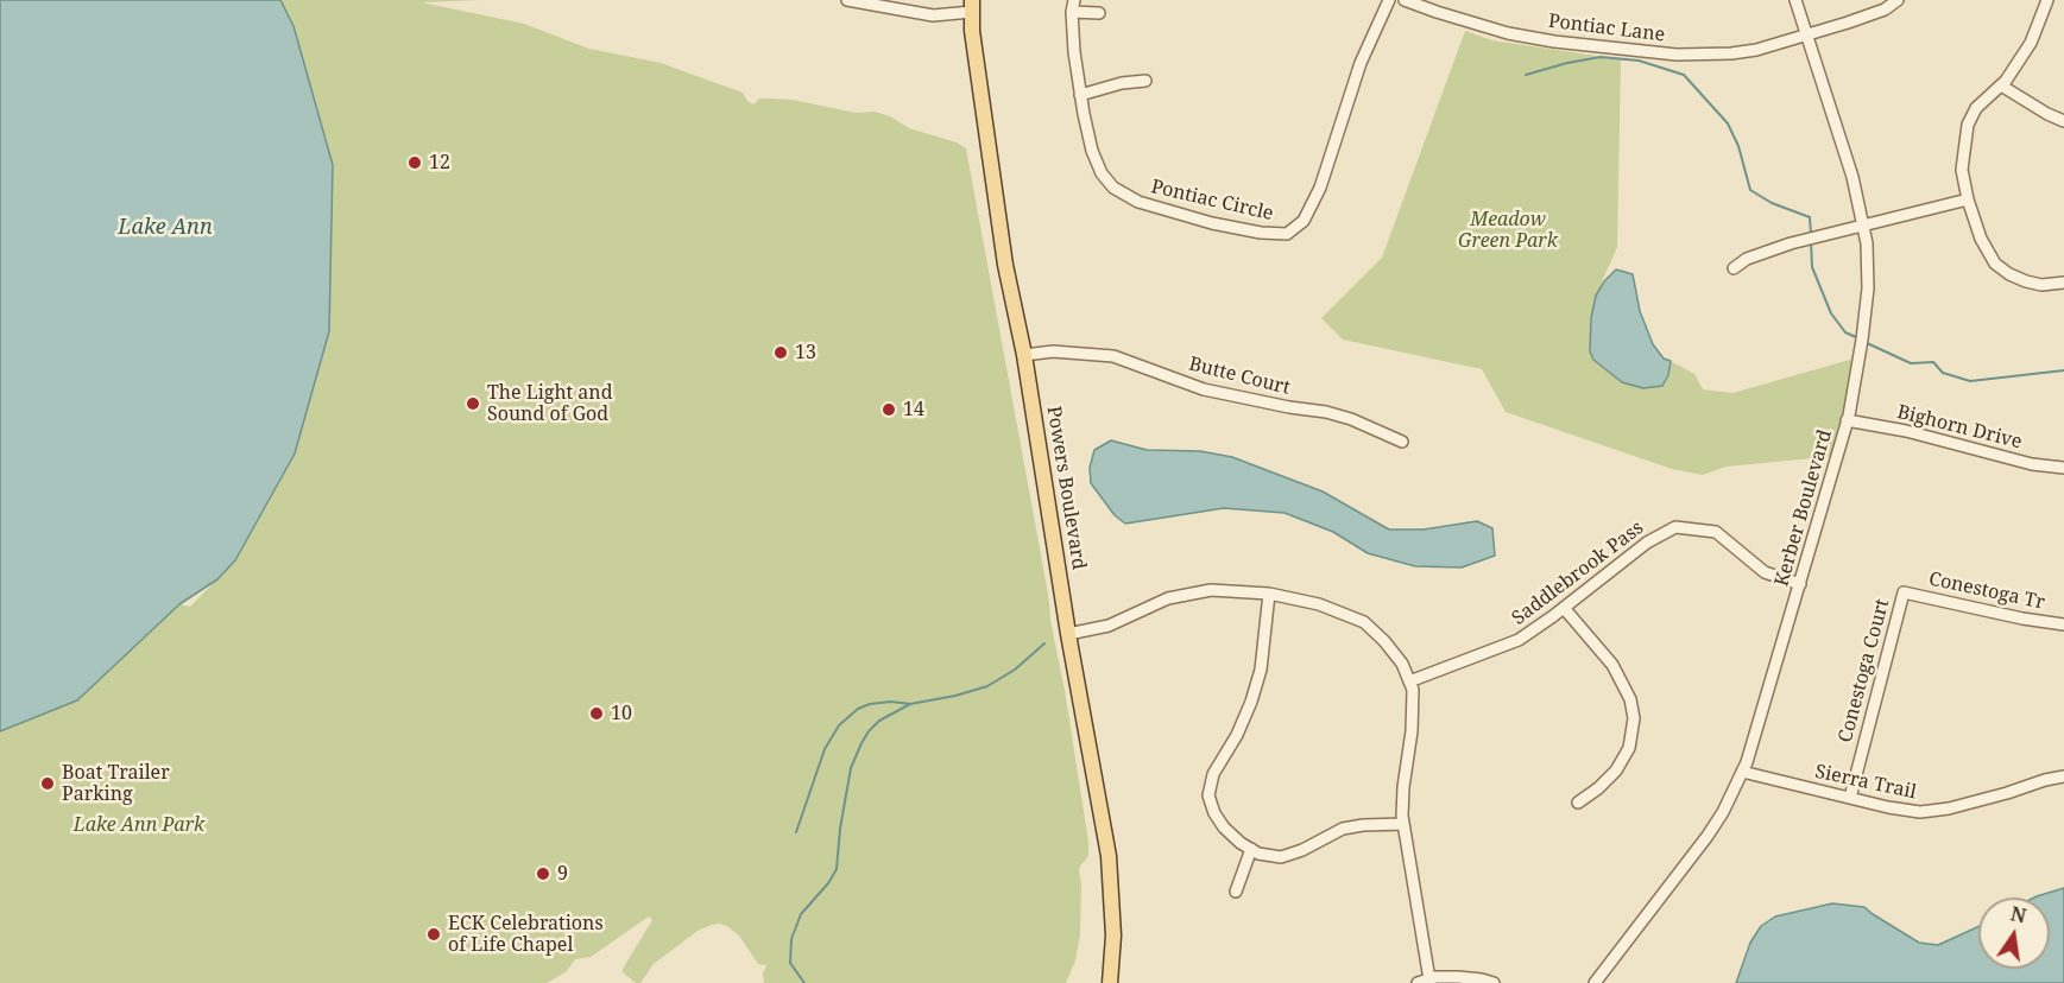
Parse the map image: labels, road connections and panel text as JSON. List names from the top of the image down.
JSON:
{
  "streets": {
    "main road": ["Powers Boulevard"],
    "street": [
      "Pontiac Lane",
      "Pontiac Circle",
      "Butte Court",
      "Bighorn Drive",
      "Kerber Boulevard",
      "Saddlebrook Pass",
      "Conestoga Tr",
      "Conestoga Court",
      "Sierra Trail"
    ]
  },
  "crossings": [
    ["Pontiac Lane", "Kerber Boulevard"],
    ["Butte Court", "Powers Boulevard"],
    ["Bighorn Drive", "Kerber Boulevard"],
    ["Kerber Boulevard", "Saddlebrook Pass"],
    ["Kerber Boulevard", "Sierra Trail"],
    ["Conestoga Tr", "Conestoga Court"],
    ["Conestoga Court", "Sierra Trail"]
  ],
  "water": ["Lake Ann"],
  "parks": ["Meadow Green Park", "Lake Ann Park"],
  "places": [
    "12",
    "13",
    "The Light and Sound of God",
    "14",
    "10",
    "Boat Trailer Parking",
    "9",
    "ECK Celebrations of Life Chapel"
  ],
  "north": "top"
}
